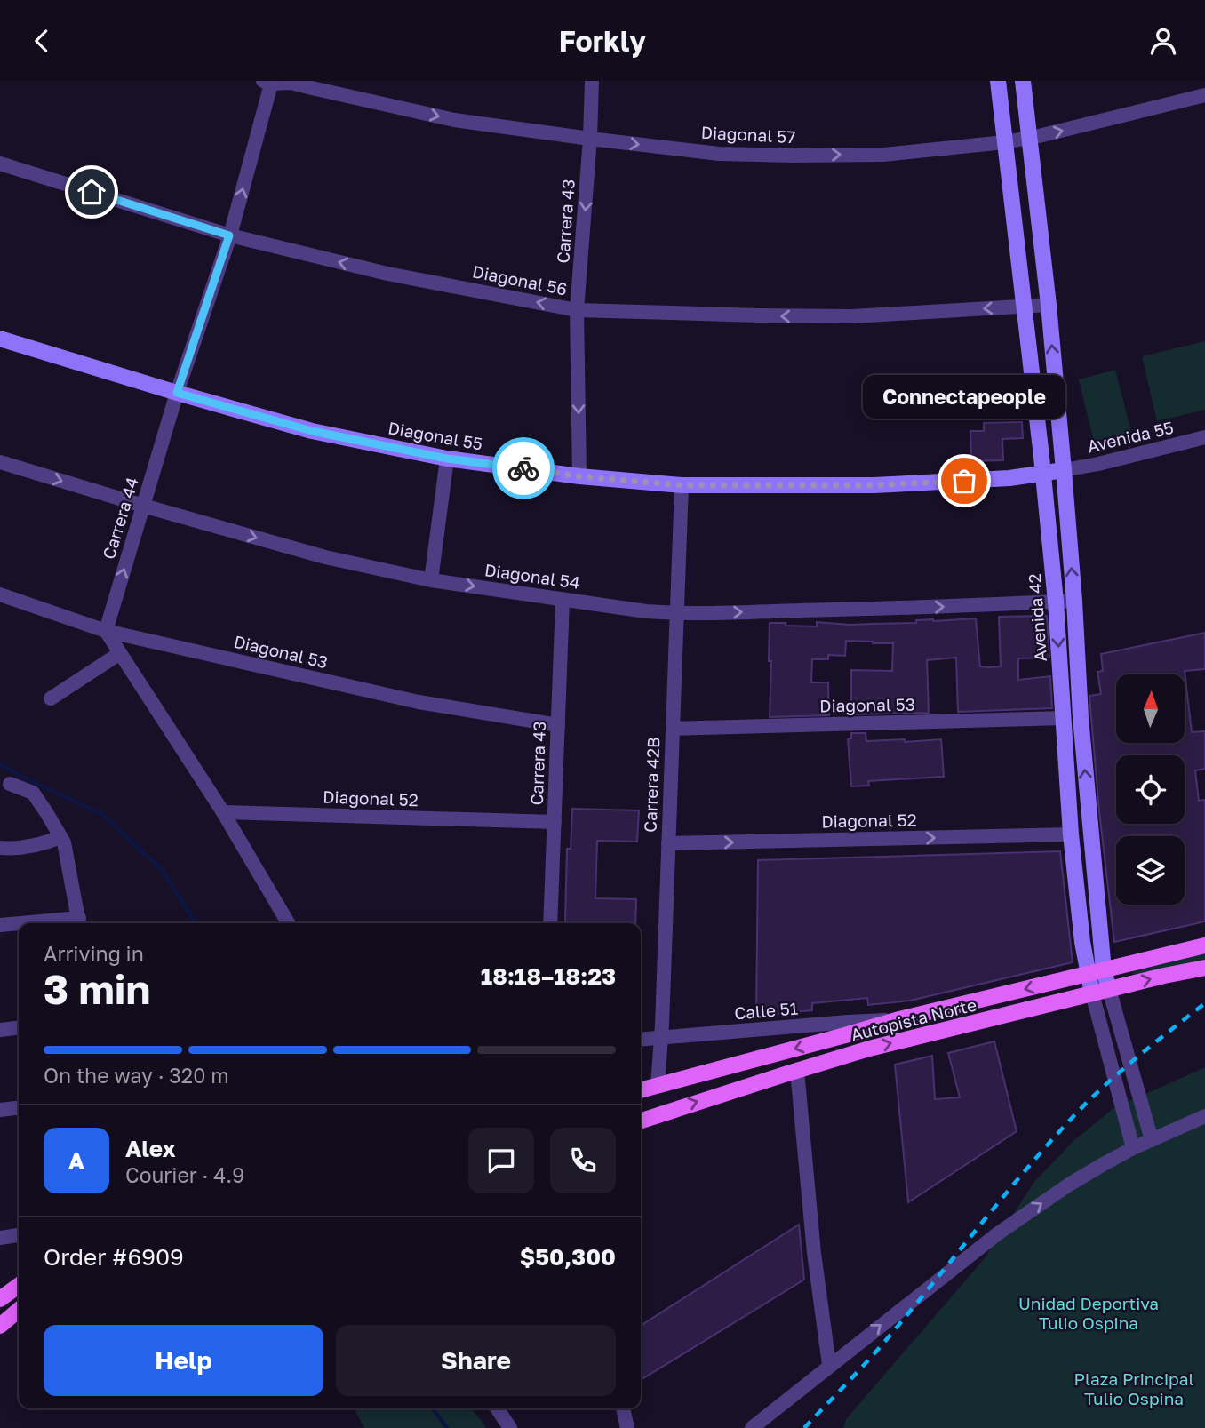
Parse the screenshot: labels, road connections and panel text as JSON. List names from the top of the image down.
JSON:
{
  "streets": {
    "main road": ["Autopista Norte"],
    "street": [
      "Diagonal 57",
      "Carrera 43",
      "Diagonal 56",
      "Diagonal 55",
      "Avenida 55",
      "Carrera 44",
      "Diagonal 54",
      "Avenida 42",
      "Diagonal 53",
      "Carrera 42B",
      "Diagonal 52",
      "Calle 51"
    ]
  },
  "crossings": [
    ["Diagonal 57", "Carrera 43"],
    ["Diagonal 57", "Carrera 44"],
    ["Diagonal 57", "Avenida 42"],
    ["Carrera 43", "Diagonal 56"],
    ["Carrera 43", "Diagonal 55"],
    ["Carrera 43", "Diagonal 54"],
    ["Carrera 43", "Diagonal 53"],
    ["Carrera 43", "Diagonal 52"],
    ["Diagonal 56", "Carrera 44"],
    ["Diagonal 56", "Avenida 42"],
    ["Diagonal 55", "Avenida 55"],
    ["Diagonal 55", "Carrera 44"],
    ["Diagonal 55", "Avenida 42"],
    ["Diagonal 55", "Carrera 42B"],
    ["Avenida 55", "Avenida 42"],
    ["Carrera 44", "Diagonal 54"],
    ["Carrera 44", "Diagonal 53"],
    ["Diagonal 54", "Avenida 42"],
    ["Diagonal 54", "Carrera 42B"],
    ["Avenida 42", "Diagonal 53"],
    ["Avenida 42", "Diagonal 52"],
    ["Avenida 42", "Autopista Norte"],
    ["Diagonal 53", "Carrera 42B"],
    ["Carrera 42B", "Diagonal 52"],
    ["Carrera 42B", "Calle 51"],
    ["Carrera 42B", "Autopista Norte"],
    ["Calle 51", "Autopista Norte"]
  ],
  "one_way": [
    "Diagonal 57",
    "Carrera 43",
    "Diagonal 56",
    "Carrera 44",
    "Diagonal 54",
    "Diagonal 52"
  ],
  "parks": ["Unidad Deportiva Tulio Ospina", "Plaza Principal Tulio Ospina"],
  "places": ["Connectapeople"],
  "north": "top",
  "page": {
    "header": "Forkly",
    "bubble": "Connectapeople",
    "heading": ["3 min", "Arriving in", "18:18–18:23"],
    "panel": [
      "Alex",
      "Courier · 4.9",
      "Order #6909",
      "$50,300"
    ],
    "bar": "On the way · 320 m",
    "round": "A",
    "buttons": ["Help", "Share"]
  }
}
